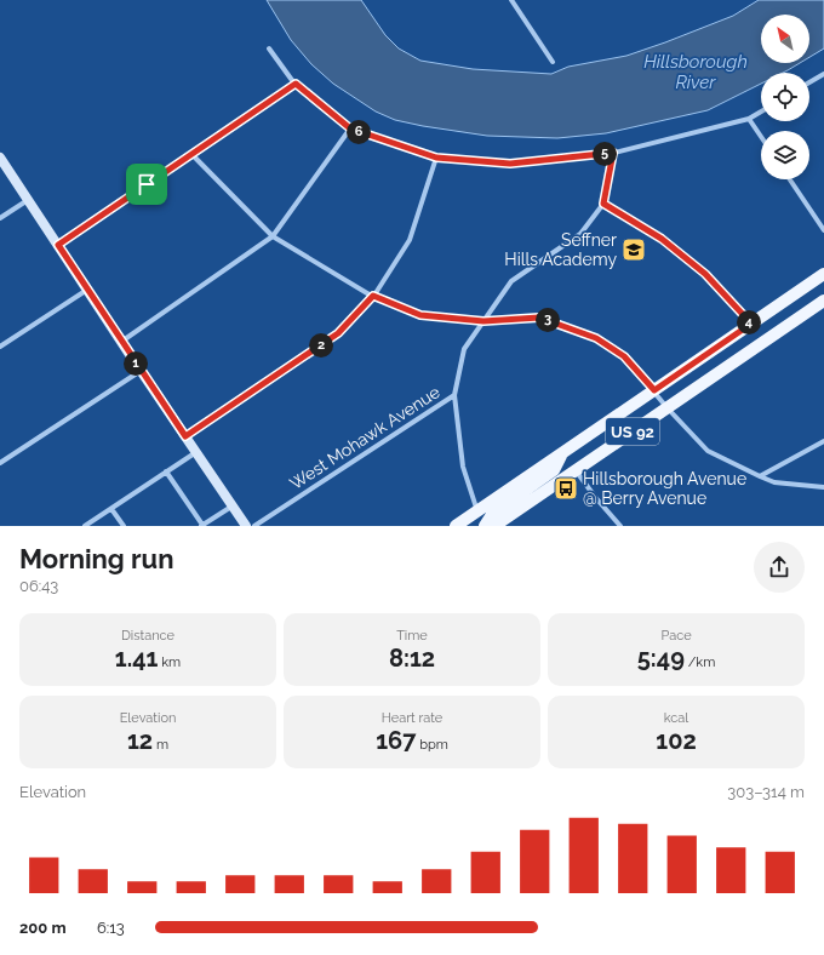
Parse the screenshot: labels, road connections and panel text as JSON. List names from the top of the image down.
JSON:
{
  "streets": {
    "main road": ["US 92"],
    "street": ["West Mohawk Avenue"]
  },
  "water": ["Hillsborough River"],
  "places": {
    "school or university": ["Seffner Hills Academy"],
    "bus stop": ["Hillsborough Avenue @ Berry Avenue"]
  },
  "north": "top left",
  "page": {
    "pins": [
      "6",
      "5",
      "3",
      "4",
      "2",
      "1"
    ],
    "heading": ["Morning run", "06:43"],
    "stats": [
      ["Distance", "1.41 km"],
      ["Time", "8:12"],
      ["Pace", "5:49 /km"],
      ["Elevation", "12 m"],
      ["Heart rate", "167 bpm"],
      ["kcal", "102"]
    ],
    "chart": ["Elevation", "303–314 m"],
    "list": [
      {
        "name": "200 m",
        "note": "6:13"
      }
    ]
  }
}
